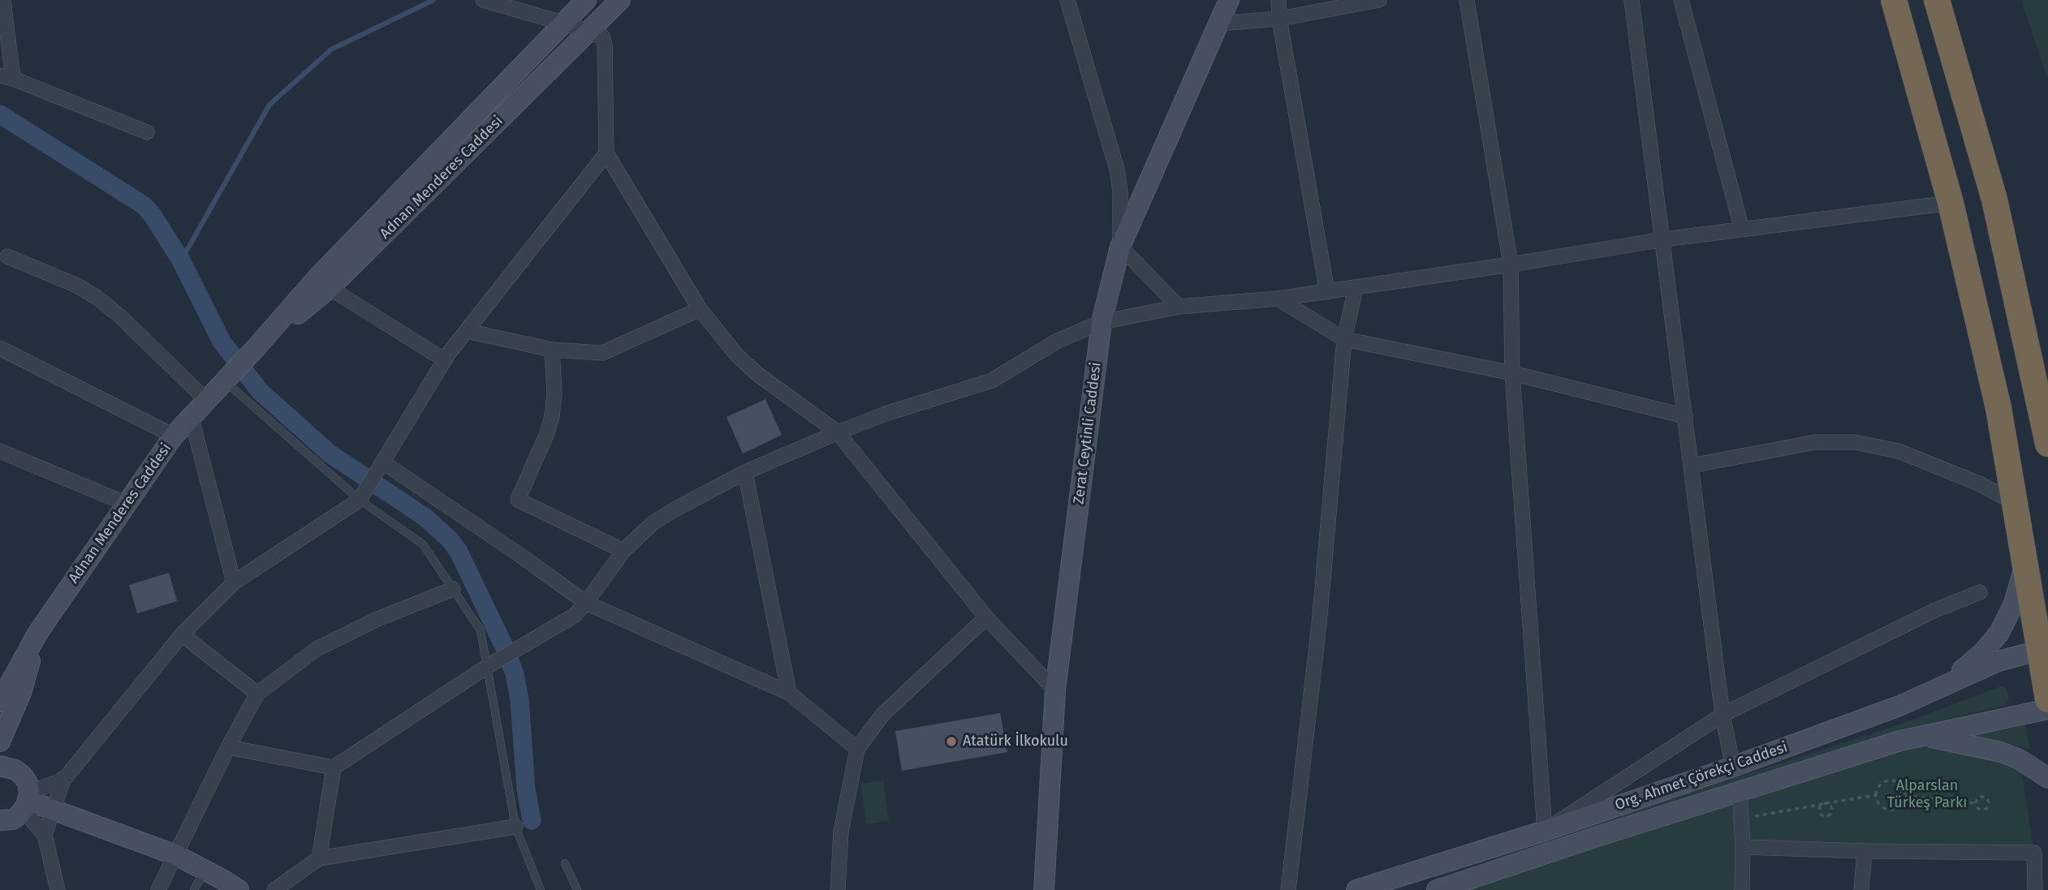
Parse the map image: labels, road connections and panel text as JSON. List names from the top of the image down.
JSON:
{
  "streets": {
    "main road": ["Adnan Menderes Caddesi", "Zerat Ceytinli Caddesi", "Org. Ahmet Çörekçi Caddesi"]
  },
  "parks": ["Alparslan Türkeş Parkı"],
  "places": ["Atatürk İlkokulu"]
}
